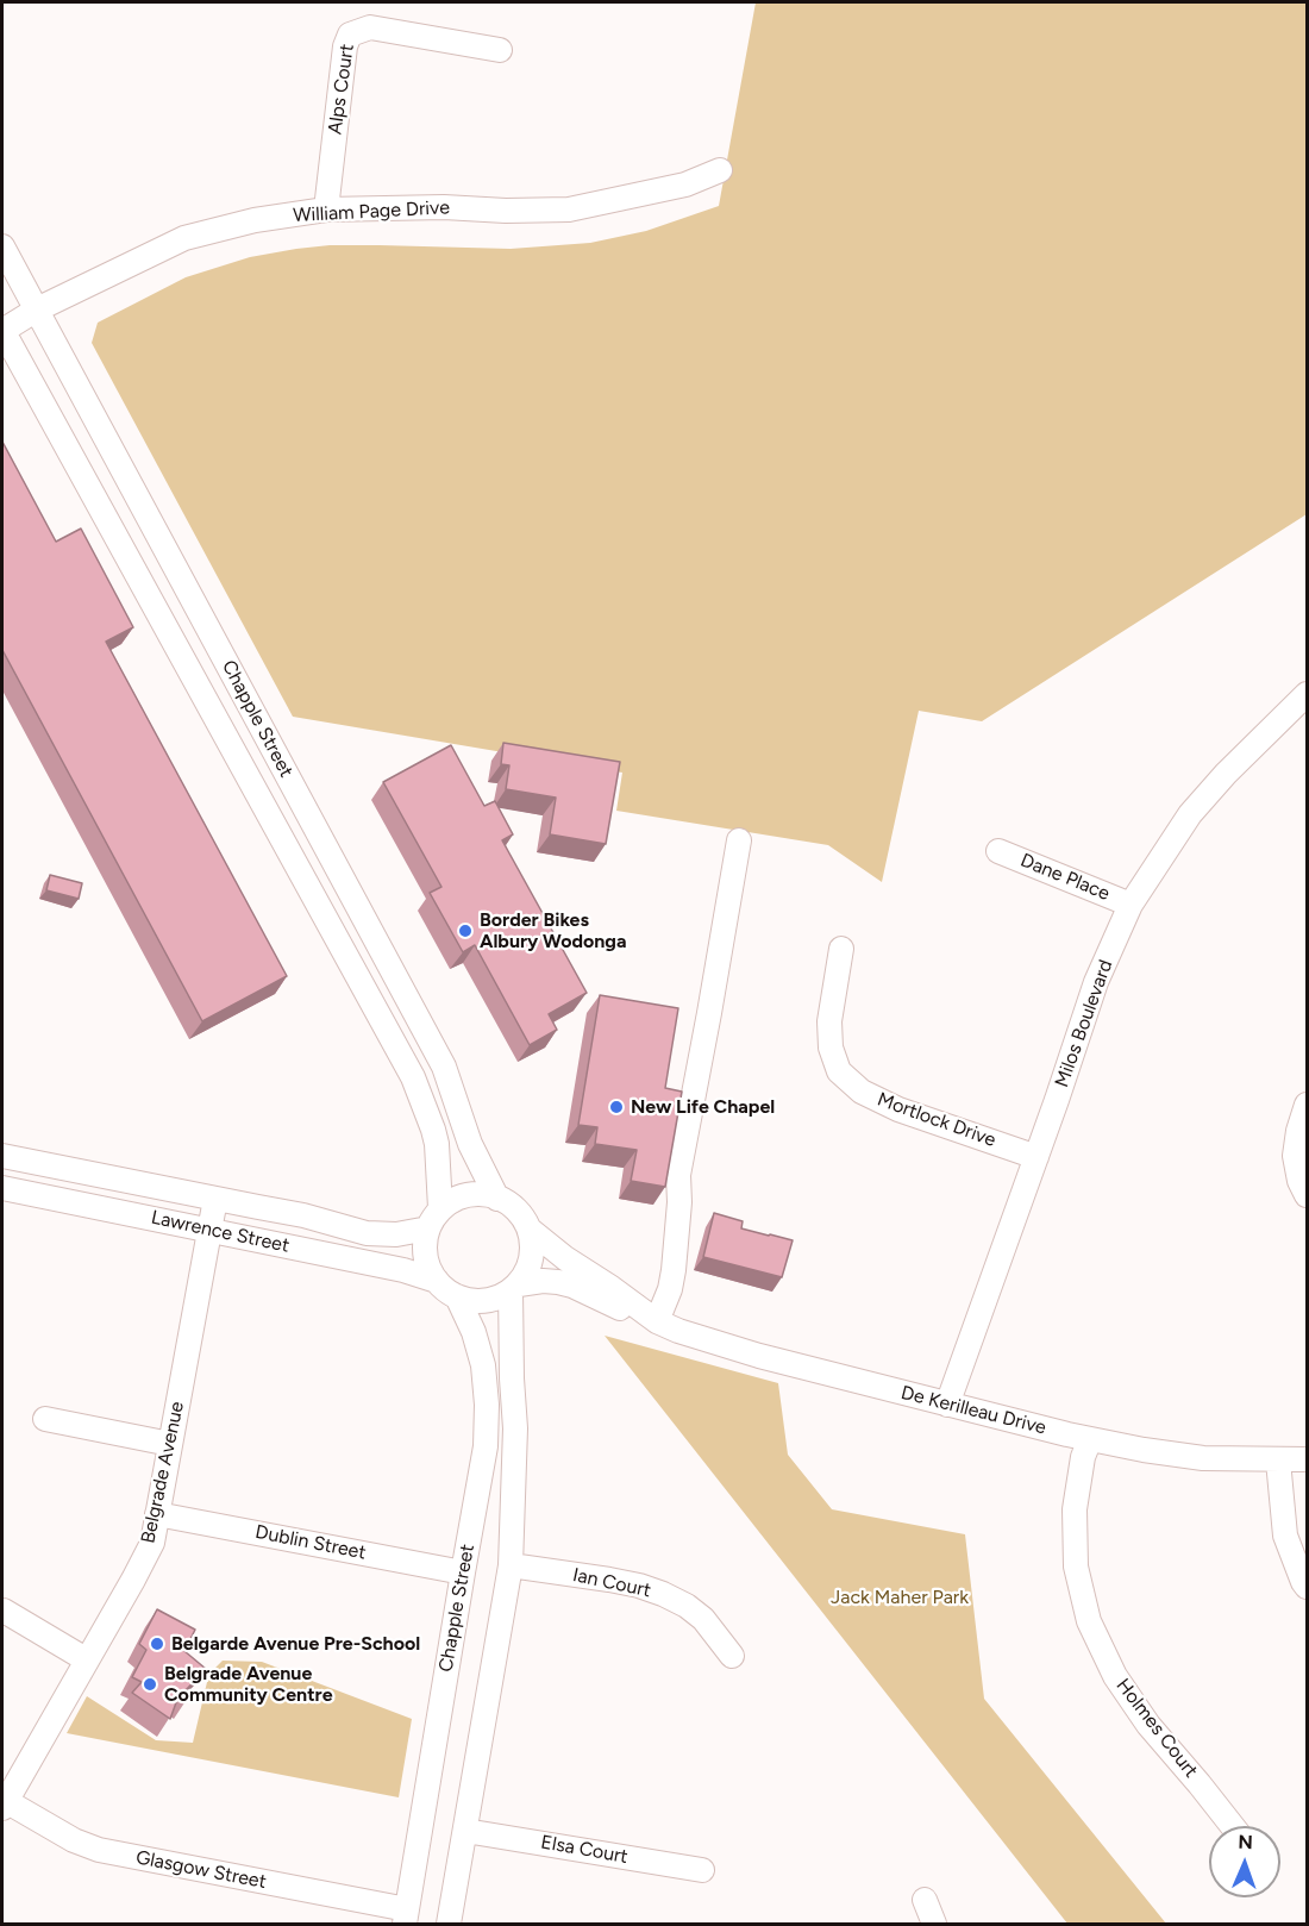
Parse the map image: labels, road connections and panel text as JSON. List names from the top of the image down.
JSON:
{
  "streets": {
    "street": [
      "Alps Court",
      "William Page Drive",
      "Chapple Street",
      "Dane Place",
      "Milos Boulevard",
      "Mortlock Drive",
      "Lawrence Street",
      "De Kerilleau Drive",
      "Belgrade Avenue",
      "Dublin Street",
      "Ian Court",
      "Holmes Court",
      "Elsa Court",
      "Glasgow Street"
    ]
  },
  "crossings": [
    ["Alps Court", "William Page Drive"],
    ["William Page Drive", "Chapple Street"],
    ["Chapple Street", "Lawrence Street"],
    ["Chapple Street", "De Kerilleau Drive"],
    ["Chapple Street", "Dublin Street"],
    ["Chapple Street", "Glasgow Street"],
    ["Dane Place", "Milos Boulevard"],
    ["Milos Boulevard", "Mortlock Drive"],
    ["Milos Boulevard", "De Kerilleau Drive"],
    ["Lawrence Street", "De Kerilleau Drive"],
    ["Lawrence Street", "Belgrade Avenue"],
    ["De Kerilleau Drive", "Holmes Court"],
    ["Belgrade Avenue", "Dublin Street"],
    ["Belgrade Avenue", "Glasgow Street"]
  ],
  "parks": ["Jack Maher Park"],
  "places": [
    "Border Bikes Albury Wodonga",
    "New Life Chapel",
    "Belgarde Avenue Pre-School",
    "Belgrade Avenue Community Centre"
  ],
  "north": "top"
}
